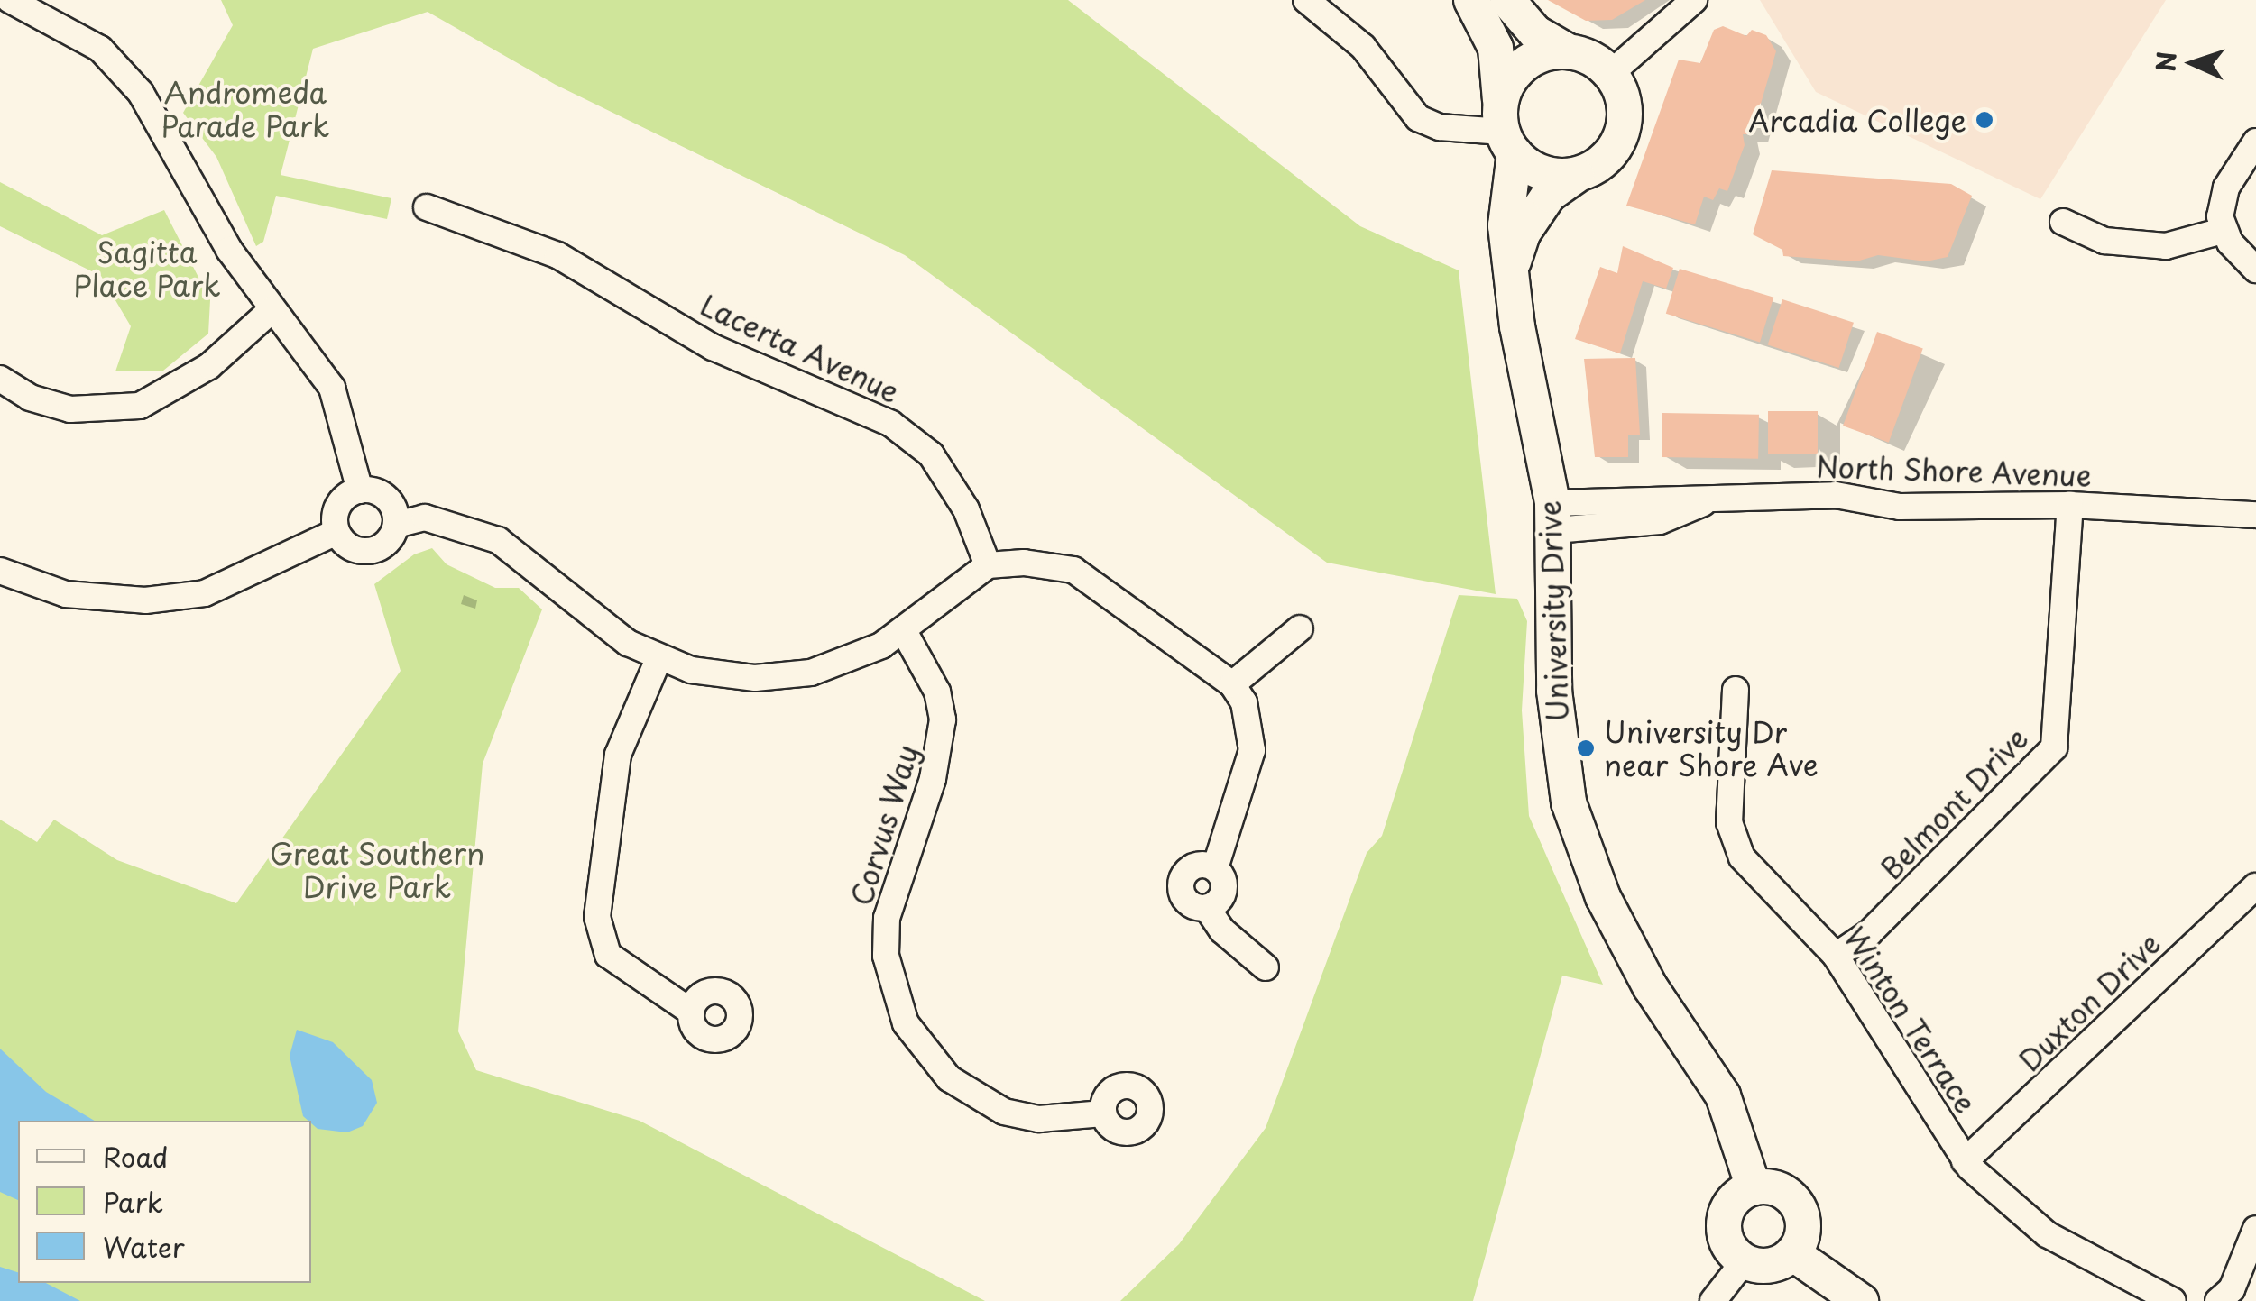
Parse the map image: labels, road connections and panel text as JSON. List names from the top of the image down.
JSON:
{
  "streets": {
    "street": [
      "Lacerta Avenue",
      "North Shore Avenue",
      "University Drive",
      "Belmont Drive",
      "Corvus Way",
      "Duxton Drive",
      "Winton Terrace"
    ]
  },
  "crossings": [
    ["North Shore Avenue", "University Drive"],
    ["North Shore Avenue", "Belmont Drive"],
    ["Belmont Drive", "Winton Terrace"],
    ["Duxton Drive", "Winton Terrace"]
  ],
  "parks": ["Andromeda Parade Park", "Sagitta Place Park", "Great Southern Drive Park"],
  "places": ["Arcadia College", "University Dr near Shore Ave"],
  "legend": ["Road", "Park", "Water"],
  "north": "left"
}
